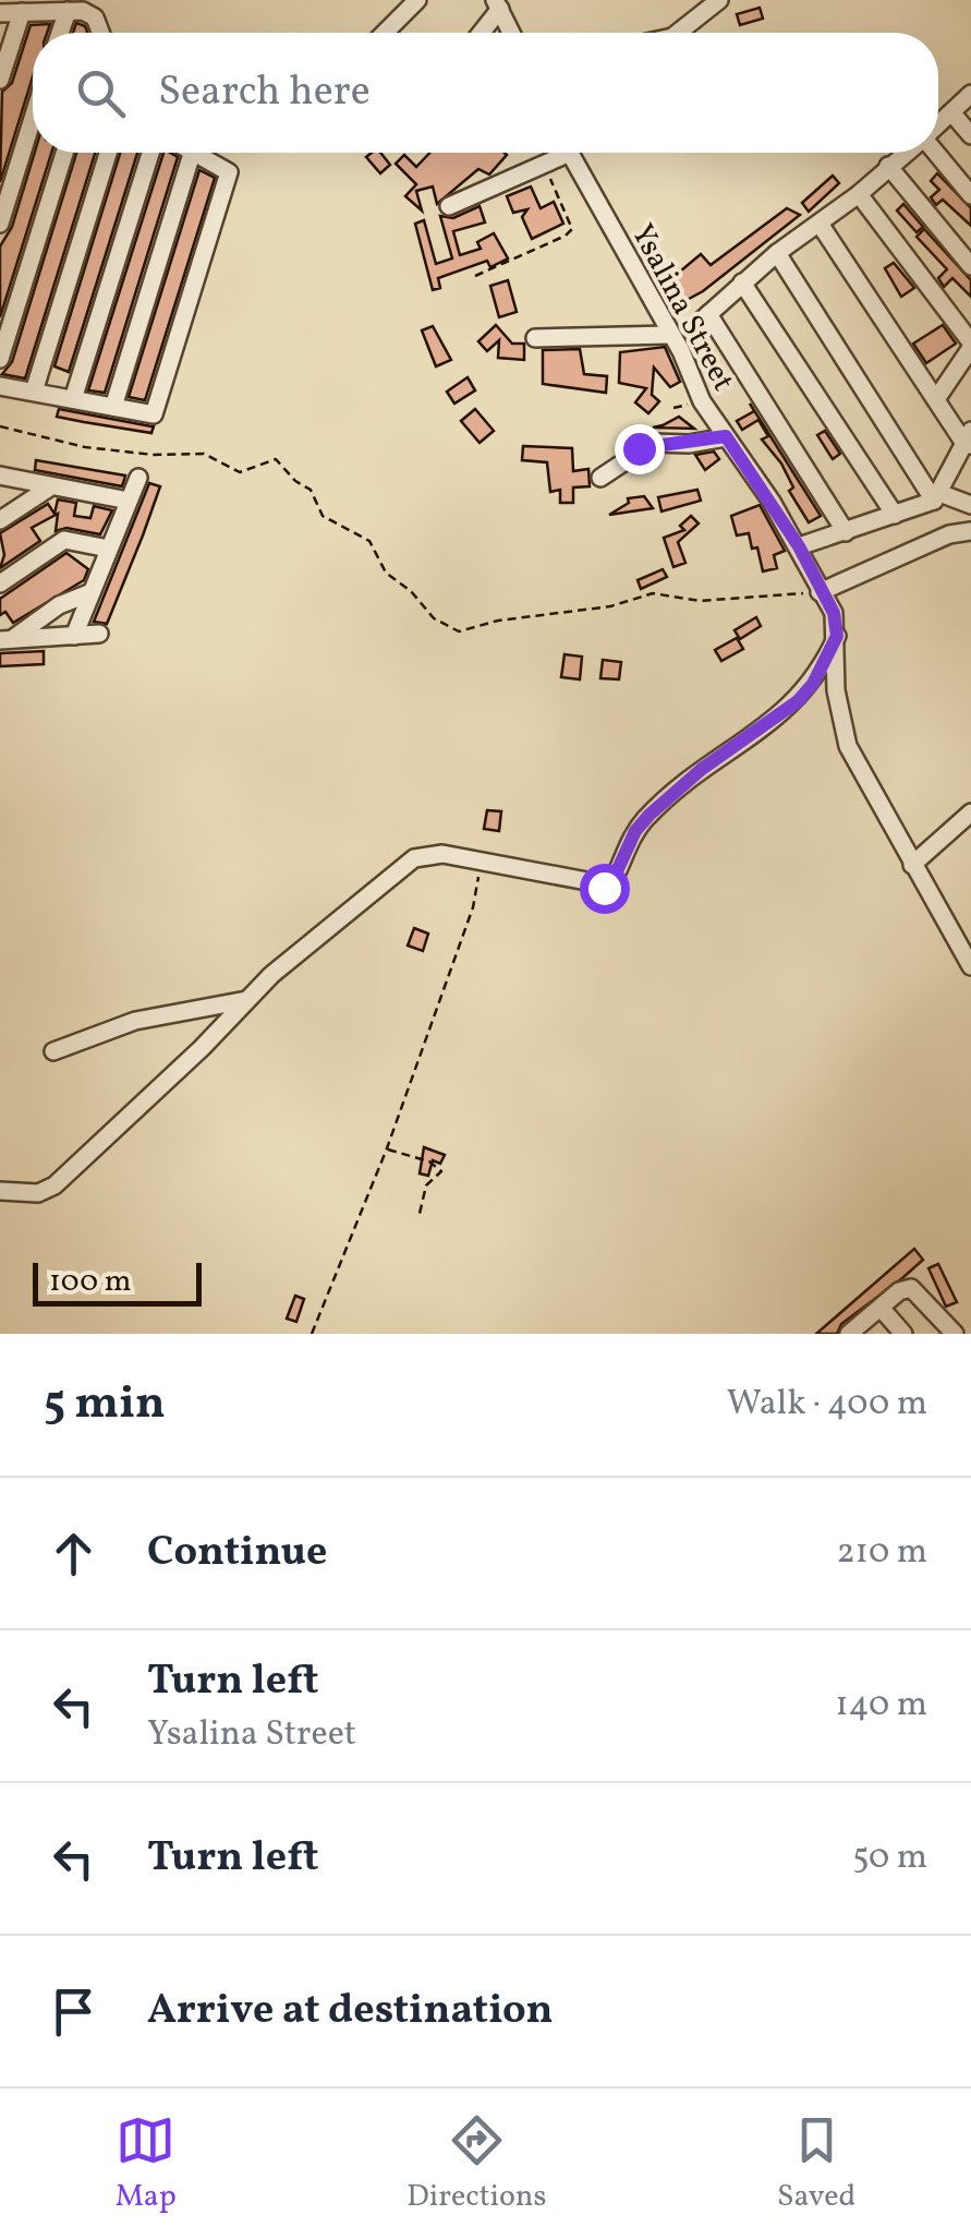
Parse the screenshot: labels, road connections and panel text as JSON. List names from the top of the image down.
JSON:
{
  "streets": {
    "street": ["Ysalina Street"]
  },
  "scale_bar": "100 m",
  "page": {
    "search": "Search here",
    "scale": "100 m",
    "heading": ["5 min", "Walk · 400 m"],
    "list": [
      ["Continue", "210 m"],
      ["Turn left", "Ysalina Street", "140 m"],
      ["Turn left", "50 m"],
      "Arrive at destination"
    ],
    "nav": ["Map", "Directions", "Saved"]
  }
}
